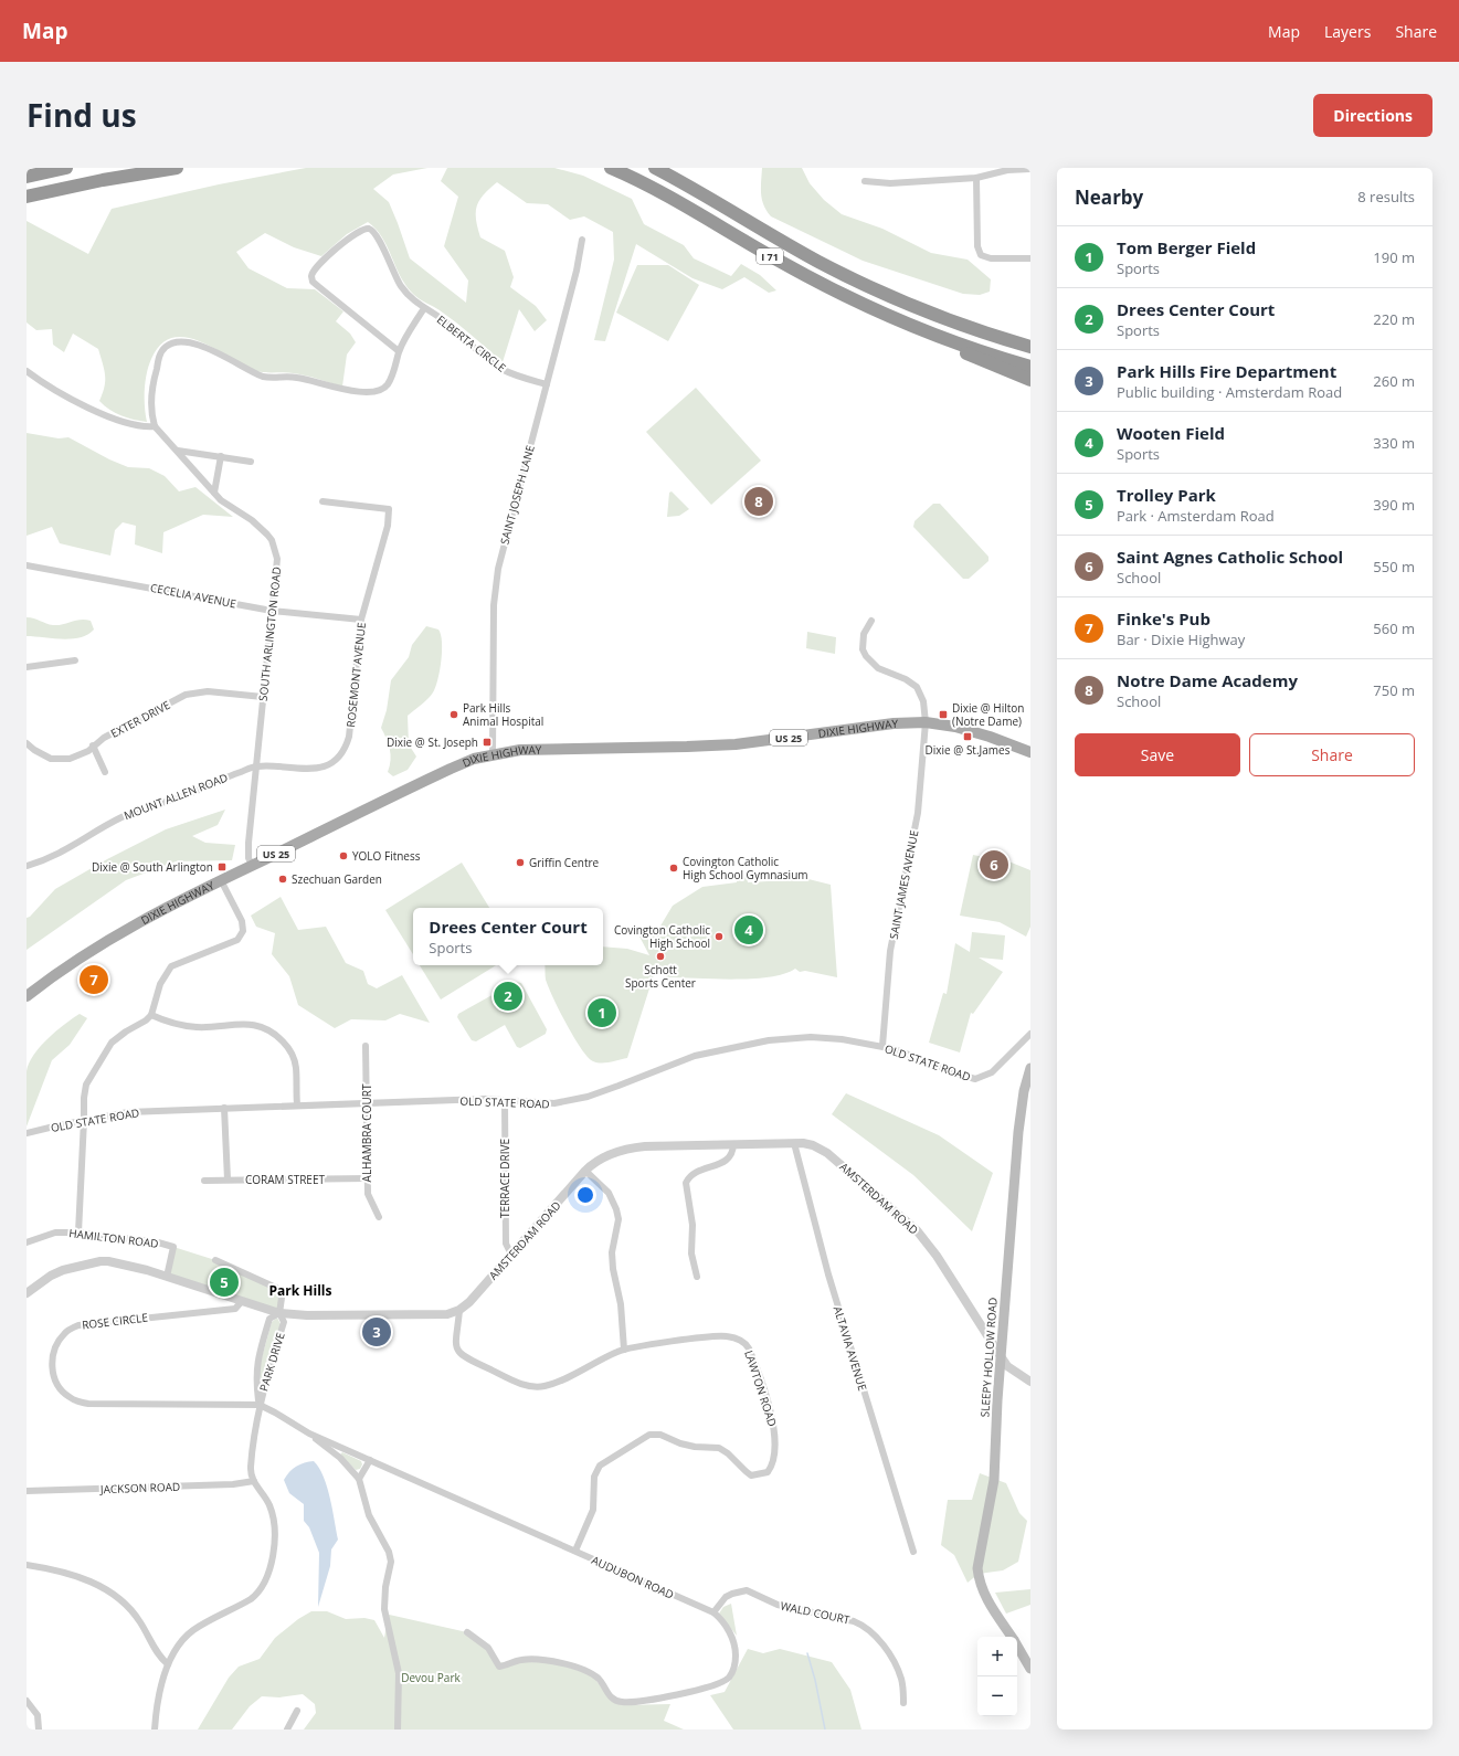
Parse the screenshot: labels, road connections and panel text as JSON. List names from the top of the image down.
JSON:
{
  "streets": {
    "highway": ["I 71"],
    "main road": ["DIXIE HIGHWAY", "US 25", "SLEEPY HOLLOW ROAD"],
    "street": [
      "ELBERTA CIRCLE",
      "SAINT JOSEPH LANE",
      "CECELIA AVENUE",
      "SOUTH ARLINGTON ROAD",
      "ROSEMONT AVENUE",
      "EXTER DRIVE",
      "MOUNT ALLEN ROAD",
      "SAINT JAMES AVENUE",
      "OLD STATE ROAD",
      "ALHAMBRA COURT",
      "TERRACE DRIVE",
      "CORAM STREET",
      "AMSTERDAM ROAD",
      "HAMILTON ROAD",
      "ROSE CIRCLE",
      "ALTAVIA AVENUE",
      "PARK DRIVE",
      "LAWTON ROAD",
      "JACKSON ROAD",
      "AUDUBON ROAD",
      "WALD COURT"
    ]
  },
  "crossings": [
    ["ELBERTA CIRCLE", "SAINT JOSEPH LANE"],
    ["SAINT JOSEPH LANE", "DIXIE HIGHWAY"],
    ["CECELIA AVENUE", "SOUTH ARLINGTON ROAD"],
    ["CECELIA AVENUE", "ROSEMONT AVENUE"],
    ["SOUTH ARLINGTON ROAD", "ROSEMONT AVENUE"],
    ["SOUTH ARLINGTON ROAD", "EXTER DRIVE"],
    ["SOUTH ARLINGTON ROAD", "DIXIE HIGHWAY"],
    ["SOUTH ARLINGTON ROAD", "MOUNT ALLEN ROAD"],
    ["ROSEMONT AVENUE", "MOUNT ALLEN ROAD"],
    ["DIXIE HIGHWAY", "SAINT JAMES AVENUE"],
    ["SAINT JAMES AVENUE", "OLD STATE ROAD"],
    ["OLD STATE ROAD", "ALHAMBRA COURT"],
    ["OLD STATE ROAD", "TERRACE DRIVE"],
    ["ALHAMBRA COURT", "CORAM STREET"],
    ["TERRACE DRIVE", "AMSTERDAM ROAD"],
    ["AMSTERDAM ROAD", "HAMILTON ROAD"],
    ["AMSTERDAM ROAD", "ROSE CIRCLE"],
    ["AMSTERDAM ROAD", "ALTAVIA AVENUE"],
    ["AMSTERDAM ROAD", "SLEEPY HOLLOW ROAD"],
    ["AMSTERDAM ROAD", "PARK DRIVE"],
    ["AMSTERDAM ROAD", "LAWTON ROAD"],
    ["ROSE CIRCLE", "PARK DRIVE"],
    ["ROSE CIRCLE", "AUDUBON ROAD"],
    ["PARK DRIVE", "AUDUBON ROAD"],
    ["LAWTON ROAD", "AUDUBON ROAD"],
    ["AUDUBON ROAD", "WALD COURT"]
  ],
  "districts": ["Park Hills"],
  "parks": ["Devou Park"],
  "places": {
    "other": [
      "Park Hills Animal Hospital",
      "YOLO Fitness",
      "Griffin Centre",
      "Covington Catholic High School Gymnasium",
      "Szechuan Garden",
      "Covington Catholic High School",
      "Schott Sports Center"
    ],
    "transit": [
      "Dixie @ Hilton (Notre Dame)",
      "Dixie @ St.James",
      "Dixie @ St. Joseph",
      "Dixie @ South Arlington"
    ]
  },
  "page": {
    "header": "Map",
    "nav": ["Map", "Layers", "Share"],
    "title": "Find us",
    "buttons": [
      "Directions",
      ["Save", "Share"]
    ],
    "heading": ["Nearby", "8 results"],
    "list": [
      {
        "mark": "1",
        "name": "Tom Berger Field",
        "note": "Sports",
        "value": "190 m"
      },
      {
        "mark": "2",
        "name": "Drees Center Court",
        "note": "Sports",
        "value": "220 m"
      },
      {
        "mark": "3",
        "name": "Park Hills Fire Department",
        "note": "Public building · Amsterdam Road",
        "value": "260 m"
      },
      {
        "mark": "4",
        "name": "Wooten Field",
        "note": "Sports",
        "value": "330 m"
      },
      {
        "mark": "5",
        "name": "Trolley Park",
        "note": "Park · Amsterdam Road",
        "value": "390 m"
      },
      {
        "mark": "6",
        "name": "Saint Agnes Catholic School",
        "note": "School",
        "value": "550 m"
      },
      {
        "mark": "7",
        "name": "Finke's Pub",
        "note": "Bar · Dixie Highway",
        "value": "560 m"
      },
      {
        "mark": "8",
        "name": "Notre Dame Academy",
        "note": "School",
        "value": "750 m"
      }
    ],
    "pins": [
      "8",
      "6",
      "4",
      "7",
      "2",
      "1",
      "5",
      "3"
    ],
    "popup": ["Drees Center Court", "Sports"],
    "map_buttons": ["+", "−"]
  }
}
